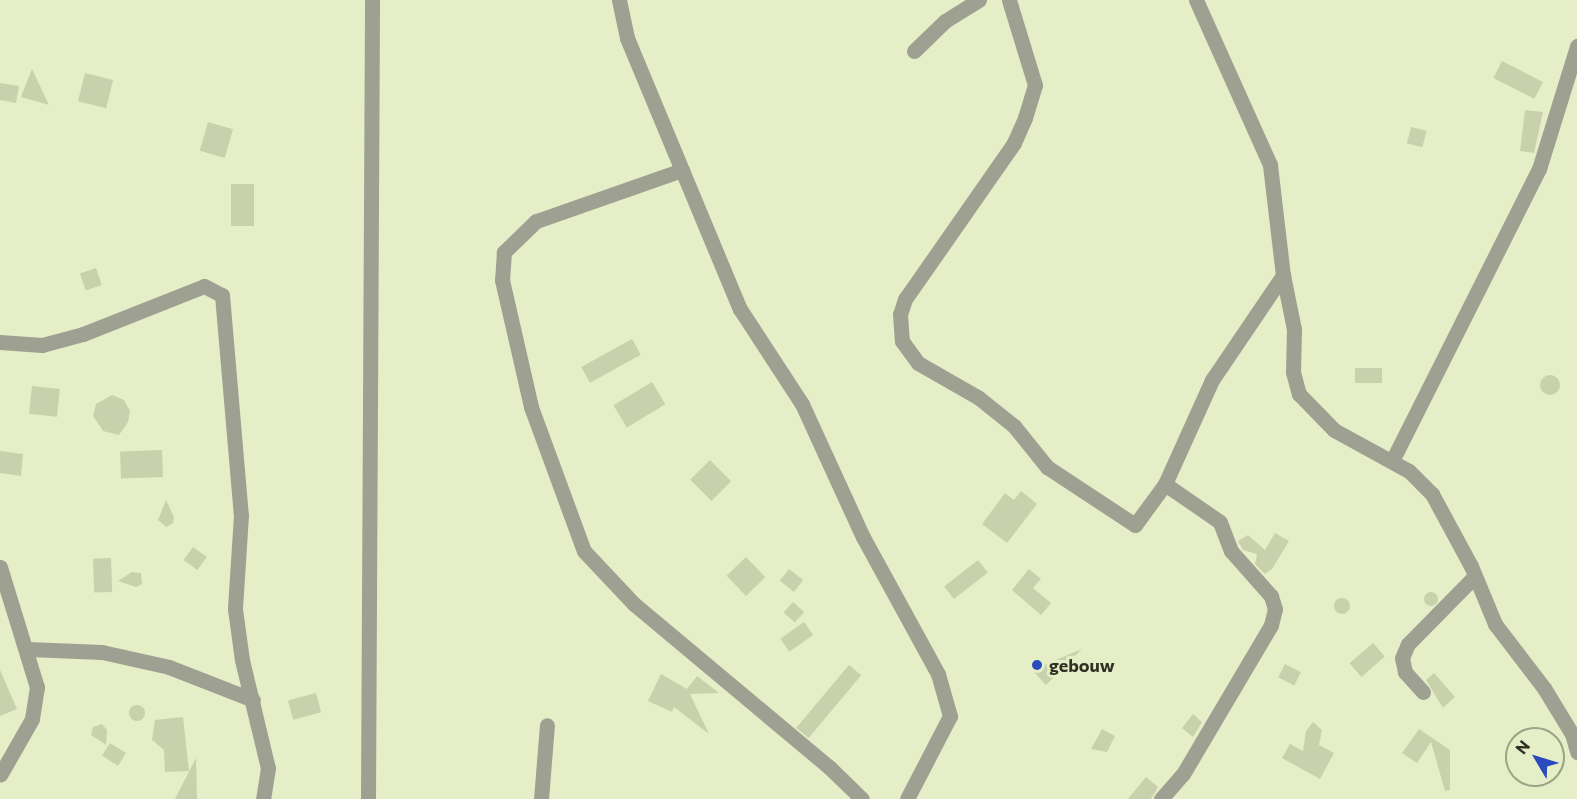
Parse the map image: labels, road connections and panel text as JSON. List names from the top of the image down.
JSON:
{
  "places": ["gebouw"],
  "north": "top left"
}
